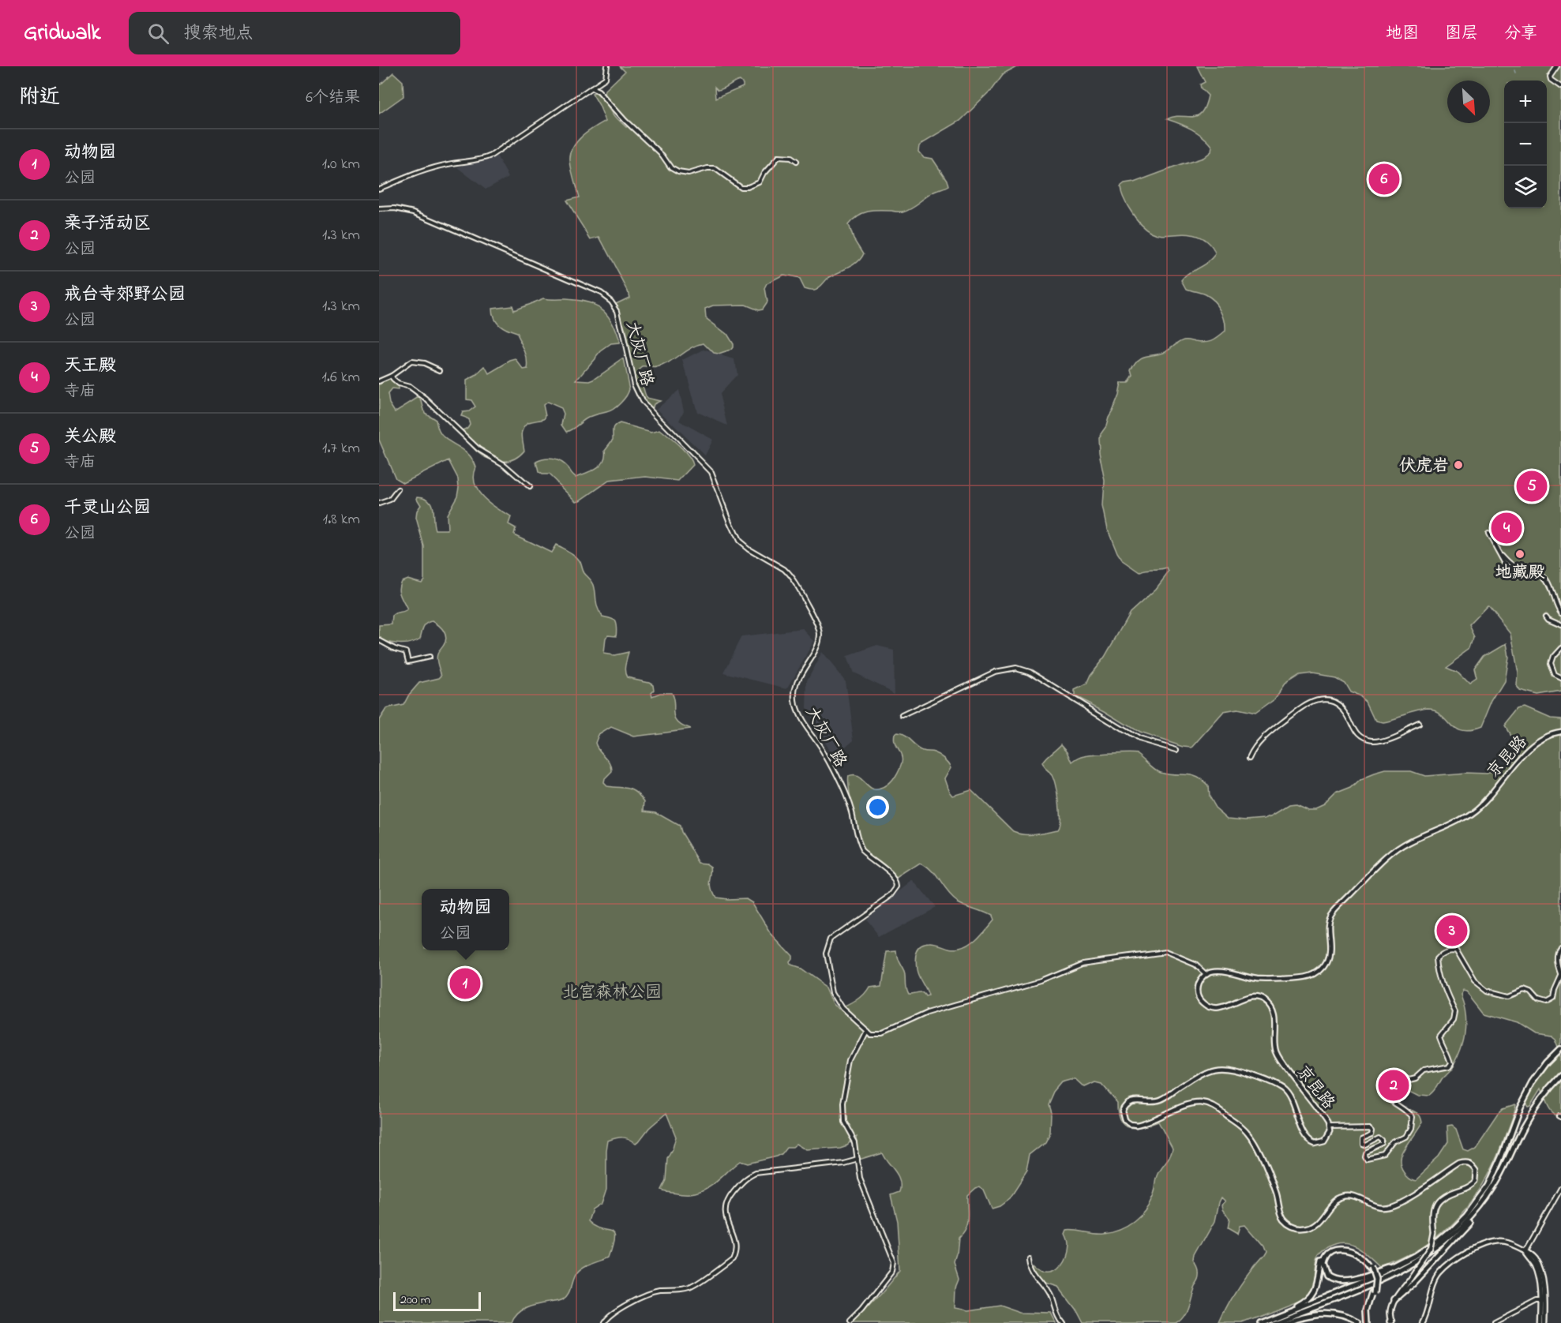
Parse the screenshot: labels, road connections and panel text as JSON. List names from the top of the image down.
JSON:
{
  "streets": {
    "main road": ["京昆路"],
    "street": ["大灰厂路"]
  },
  "parks": ["北宫森林公园"],
  "places": ["伏虎岩", "地藏殿"],
  "scale_bar": "200 m",
  "north": "bottom right",
  "page": {
    "header": "Gridwalk",
    "search": "搜索地点",
    "nav": ["地图", "图层", "分享"],
    "heading": ["附近", "6个结果"],
    "map_buttons": ["+", "−"],
    "list": [
      {
        "mark": "1",
        "name": "动物园",
        "note": "公园",
        "value": "1.0 km"
      },
      {
        "mark": "2",
        "name": "亲子活动区",
        "note": "公园",
        "value": "1.3 km"
      },
      {
        "mark": "3",
        "name": "戒台寺郊野公园",
        "note": "公园",
        "value": "1.3 km"
      },
      {
        "mark": "4",
        "name": "天王殿",
        "note": "寺庙",
        "value": "1.6 km"
      },
      {
        "mark": "5",
        "name": "关公殿",
        "note": "寺庙",
        "value": "1.7 km"
      },
      {
        "mark": "6",
        "name": "千灵山公园",
        "note": "公园",
        "value": "1.8 km"
      }
    ],
    "pins": [
      "6",
      "5",
      "4",
      "3",
      "1",
      "2"
    ],
    "popup": ["动物园", "公园"],
    "scale": "200 m"
  }
}
